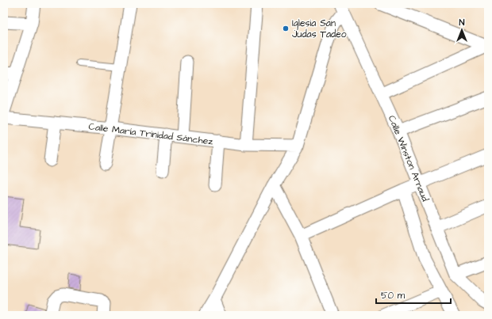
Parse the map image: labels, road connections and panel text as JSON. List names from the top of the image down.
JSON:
{
  "streets": {
    "street": ["Calle María Trinidad Sánchez", "Calle Winston Arnaud"]
  },
  "places": ["Iglesia San Judas Tadeo"],
  "scale_bar": "50 m",
  "north": "top"
}
